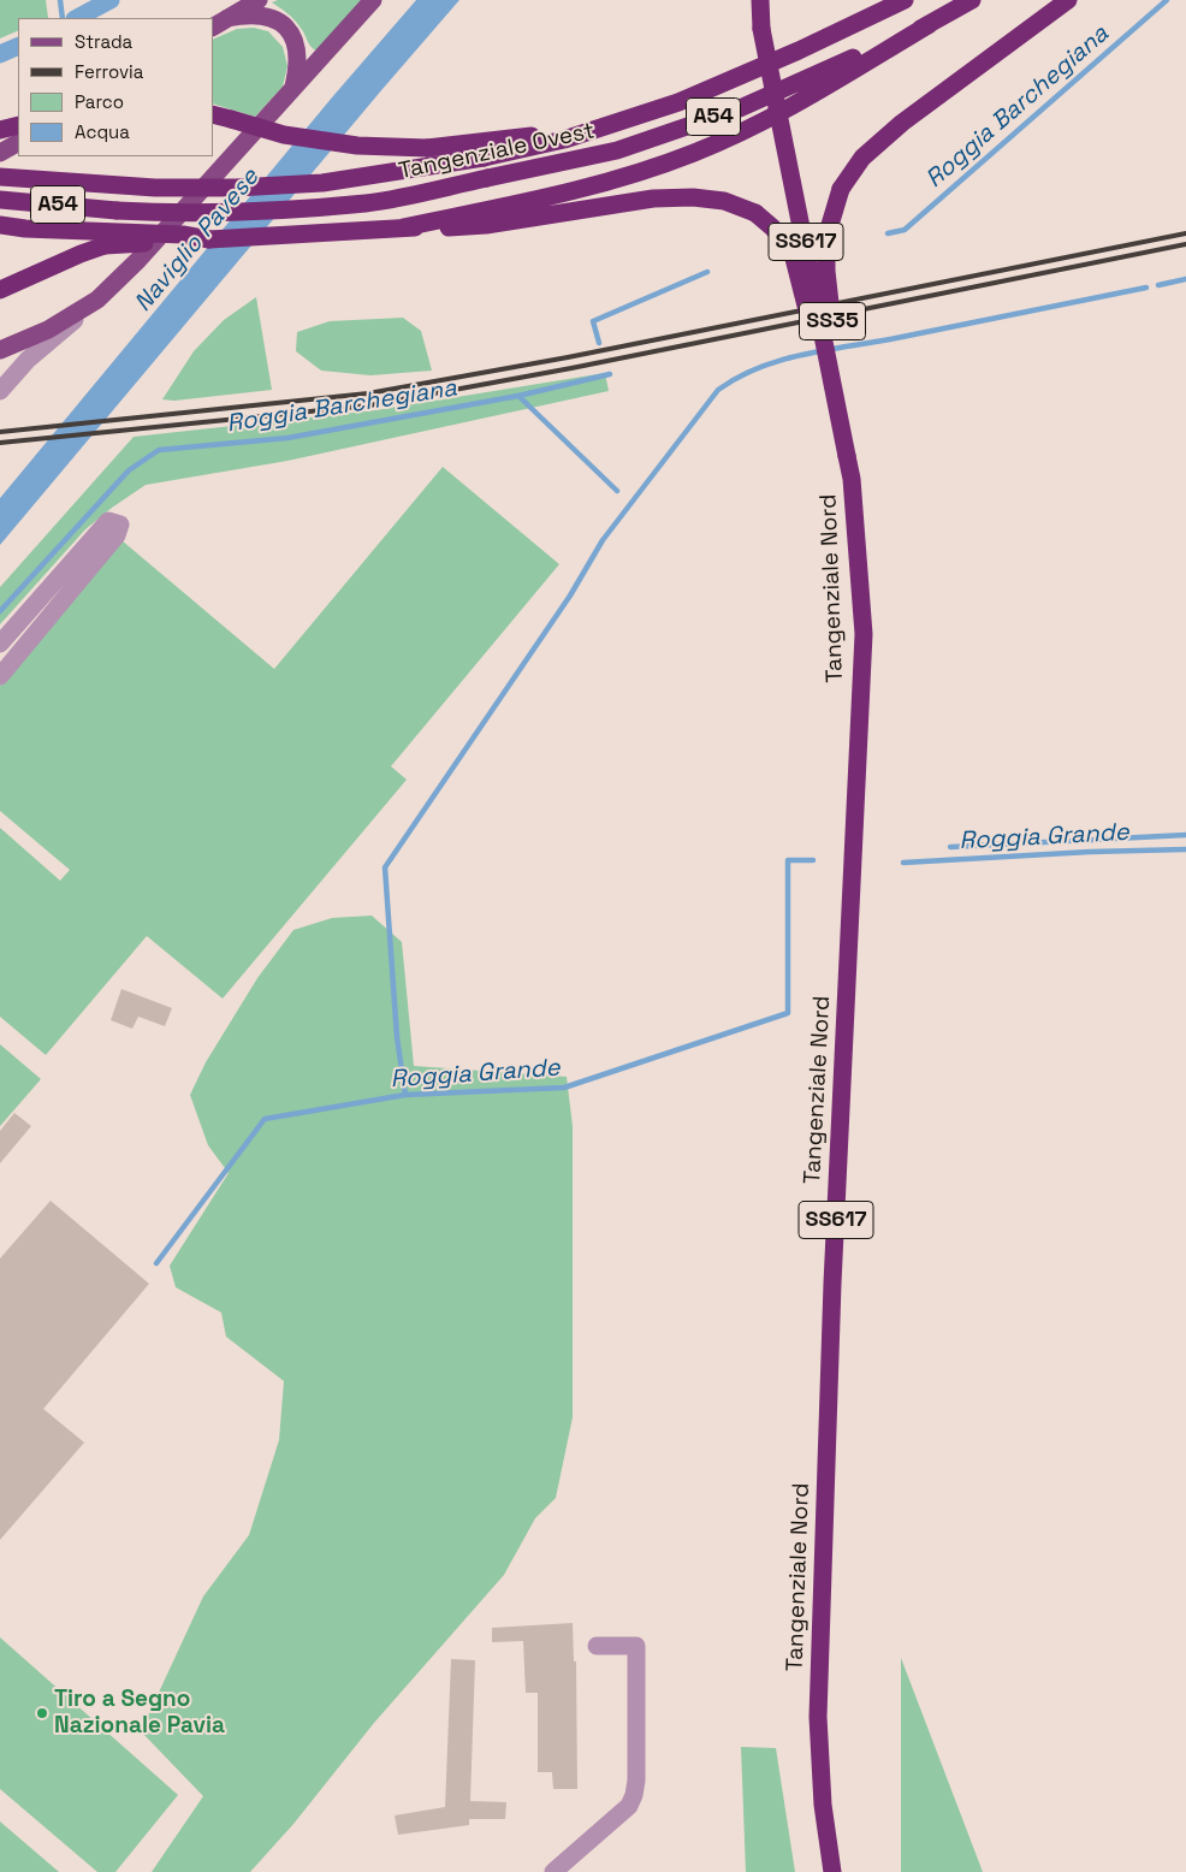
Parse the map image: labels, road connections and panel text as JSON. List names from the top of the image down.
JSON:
{
  "streets": {
    "highway": [
      "A54",
      "Tangenziale Ovest",
      "SS617",
      "SS35",
      "Tangenziale Nord"
    ]
  },
  "crossings": [
    ["SS617", "SS35"],
    ["SS617", "Tangenziale Nord"],
    ["SS35", "Tangenziale Nord"]
  ],
  "water": ["Roggia Barchegiana", "Naviglio Pavese", "Roggia Grande"],
  "places": ["Tiro a Segno Nazionale Pavia"],
  "legend": [
    "Strada",
    "Ferrovia",
    "Parco",
    "Acqua"
  ]
}
